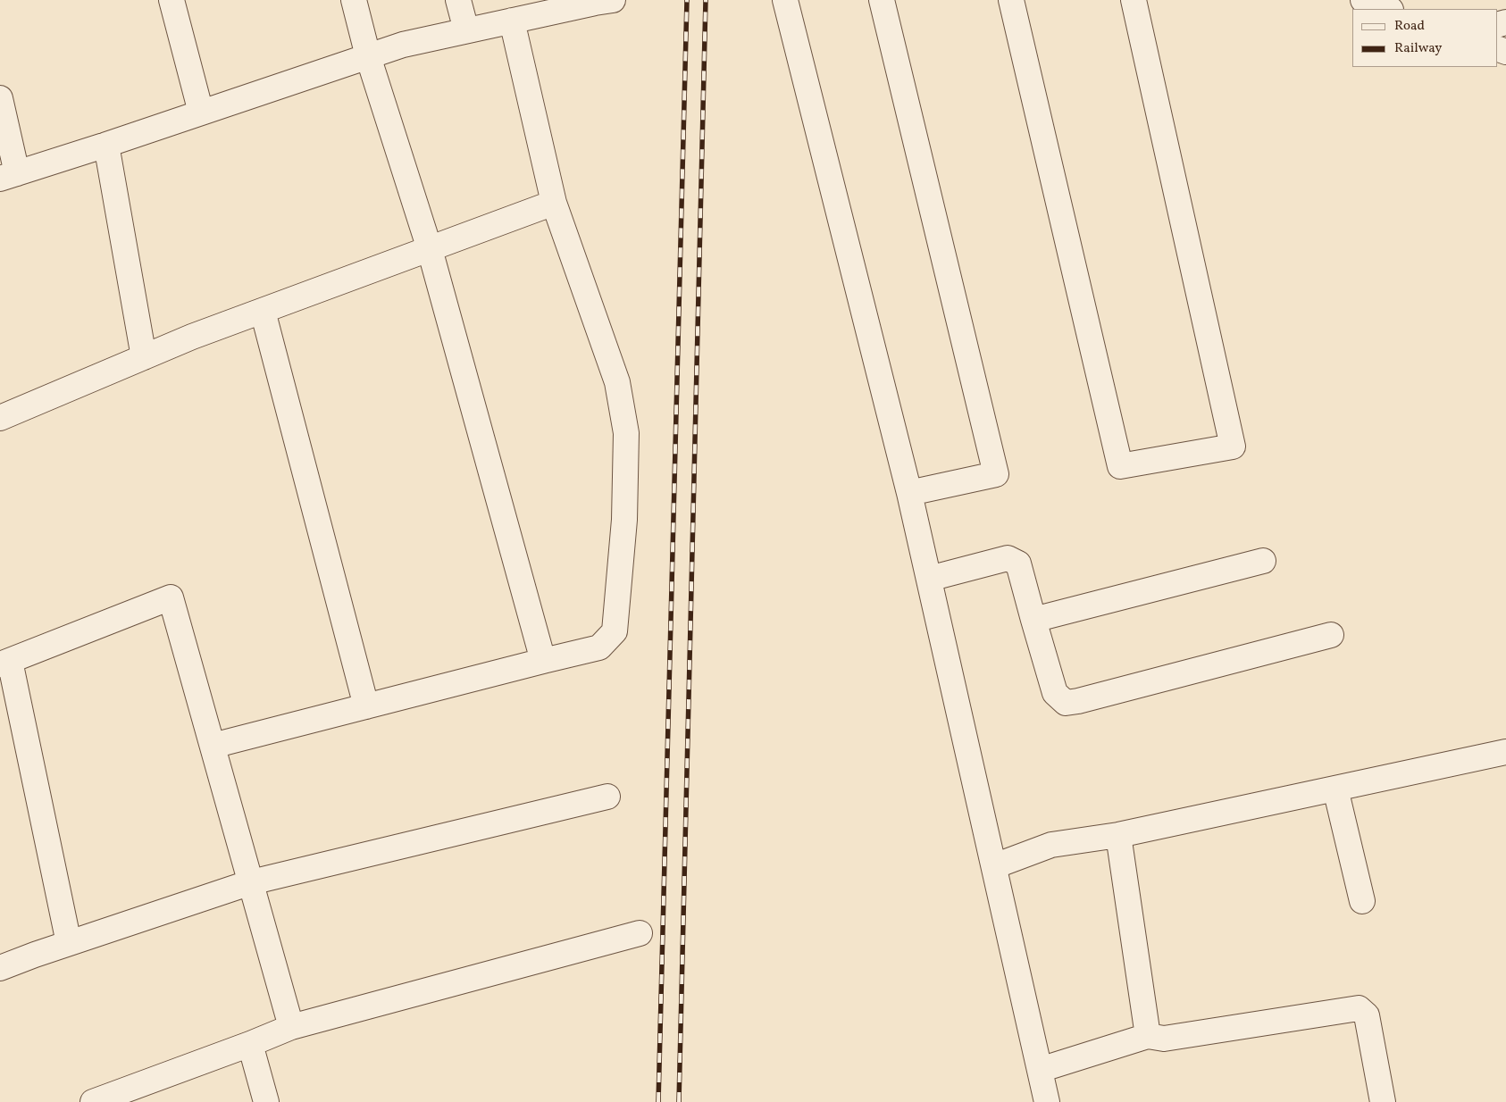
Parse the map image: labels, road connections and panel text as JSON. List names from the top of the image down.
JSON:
{
  "legend": ["Road", "Railway"]
}
